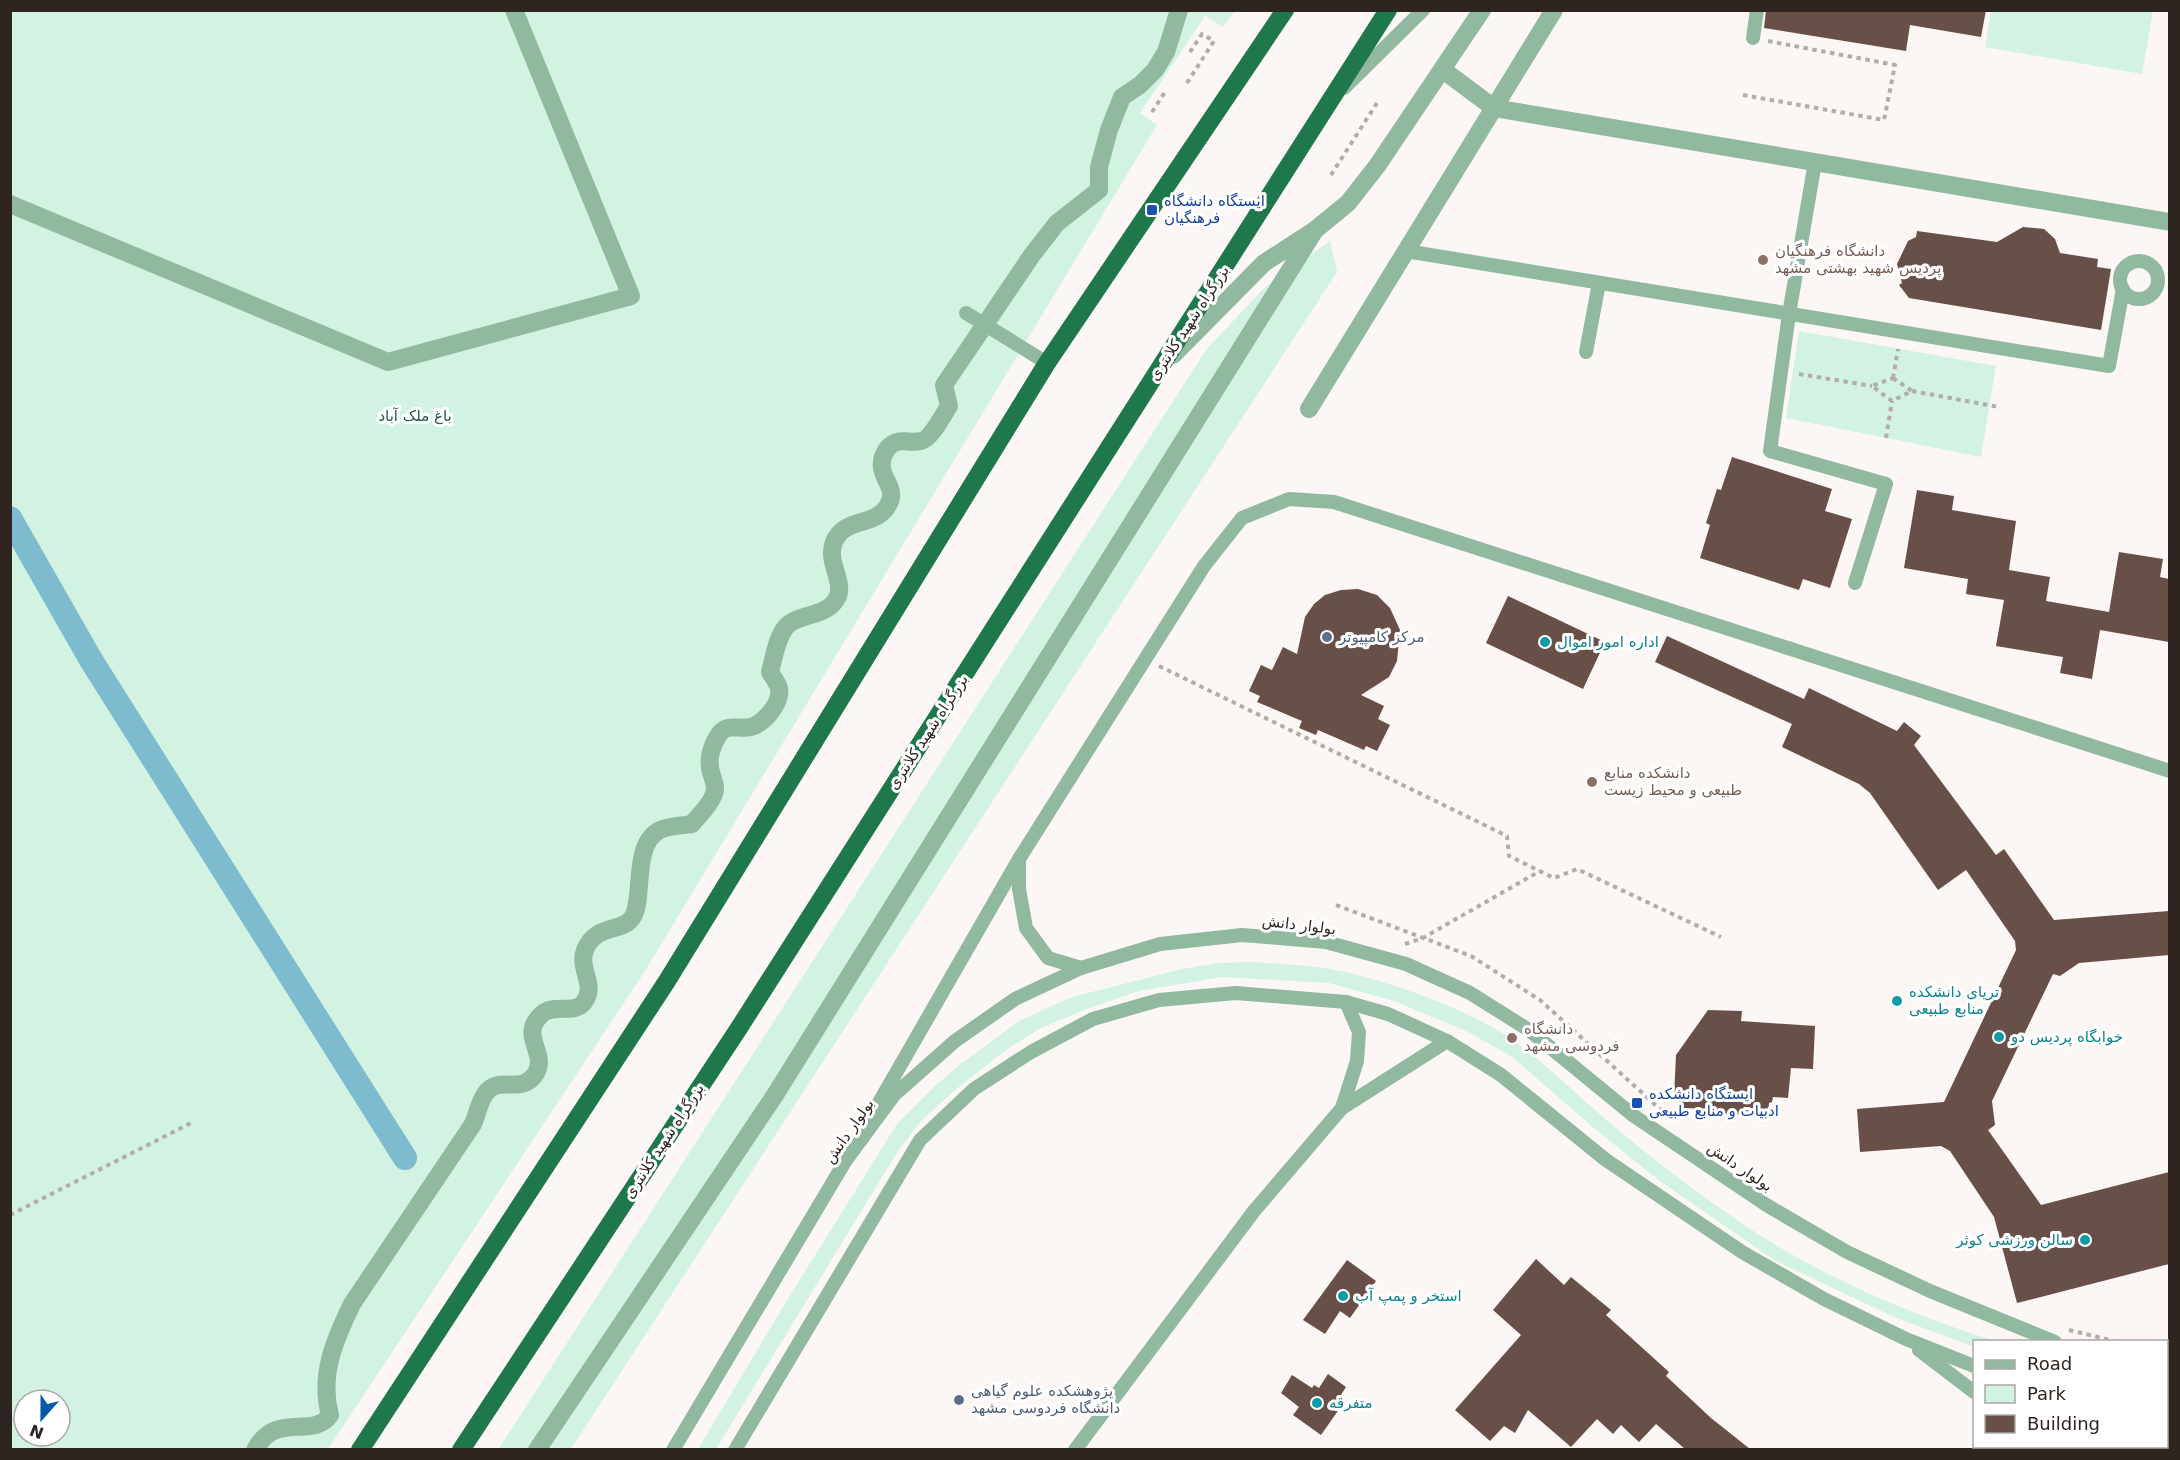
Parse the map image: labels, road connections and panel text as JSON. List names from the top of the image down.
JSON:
{
  "streets": {
    "highway": ["بزرگراه شهید کلانتری"],
    "lane": ["بولوار دانش"]
  },
  "parks": ["باغ ملک آباد"],
  "places": {
    "transit": ["ایستگاه دانشگاه فرهنگیان", "ایستگاه دانشکده ادبیات و منابع طبیعی"],
    "other": [
      "دانشگاه فرهنگیان پردیس شهید بهشتی مشهد",
      "مرکز کامپیوتر",
      "اداره امور اموال",
      "دانشکده منابع طبیعی و محیط زیست",
      "تریای دانشکده منابع طبیعی",
      "خوابگاه پردیس دو",
      "دانشگاه فردوسی مشهد",
      "سالن ورزشی کوثر",
      "استخر و پمپ آب",
      "پژوهشکده علوم گیاهی دانشگاه فردوسی مشهد",
      "متفرقه"
    ]
  },
  "legend": ["Road", "Park", "Building"],
  "north": "bottom"
}
